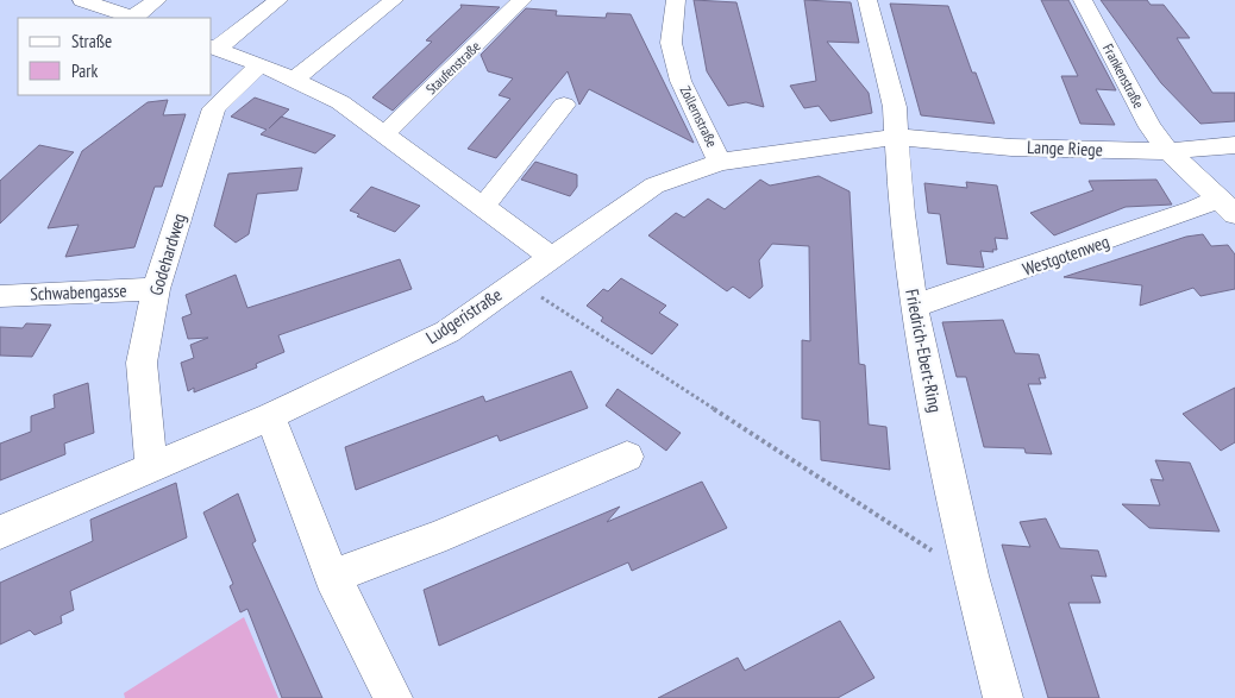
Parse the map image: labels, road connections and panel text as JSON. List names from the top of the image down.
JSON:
{
  "streets": {
    "street": [
      "Staufenstraße",
      "Frankenstraße",
      "Zollernstraße",
      "Lange Riege",
      "Godehardweg",
      "Westgotenweg",
      "Schwabengasse",
      "Ludgeristraße",
      "Friedrich-Ebert-Ring"
    ]
  },
  "crossings": [
    ["Frankenstraße", "Lange Riege"],
    ["Frankenstraße", "Westgotenweg"],
    ["Zollernstraße", "Ludgeristraße"],
    ["Lange Riege", "Ludgeristraße"],
    ["Lange Riege", "Friedrich-Ebert-Ring"],
    ["Godehardweg", "Schwabengasse"],
    ["Godehardweg", "Ludgeristraße"],
    ["Westgotenweg", "Friedrich-Ebert-Ring"],
    ["Ludgeristraße", "Friedrich-Ebert-Ring"]
  ],
  "legend": ["Straße", "Park"]
}
